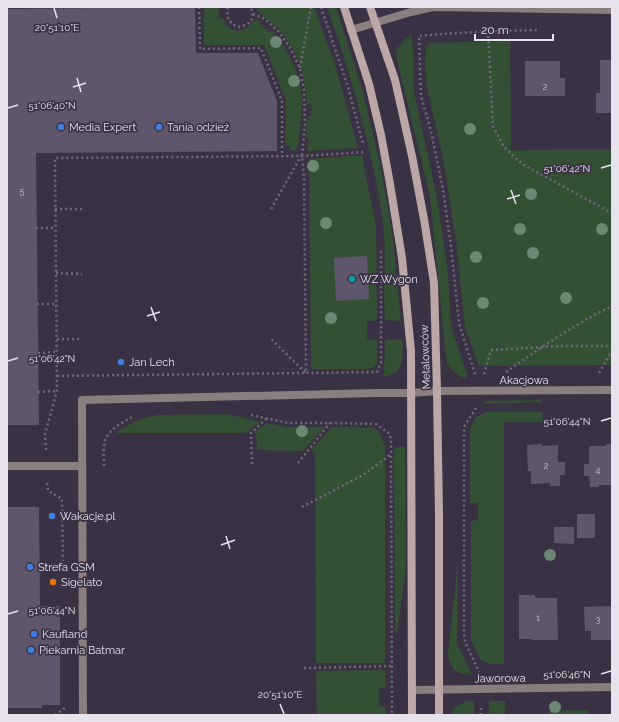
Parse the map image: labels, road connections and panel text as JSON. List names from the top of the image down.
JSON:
{
  "streets": {
    "street": ["Metalowców", "Akacjowa", "Jaworowa"]
  },
  "crossings": [
    ["Metalowców", "Akacjowa"],
    ["Metalowców", "Jaworowa"]
  ],
  "places": [
    "Media Expert",
    "Tania odzież",
    "WZ Wygon",
    "Jan Lech",
    "Wakacje.pl",
    "Strefa GSM",
    "Sígelato",
    "Kaufland",
    "Piekarnia Batmar"
  ],
  "house_numbers": [
    "2",
    "5",
    "2",
    "4",
    "1",
    "3"
  ],
  "scale_bar": "20 m",
  "coordinates": [
    "20°51'10\"E",
    "51°06'40\"N",
    "51°06'42\"N",
    "51°06'44\"N",
    "51°06'46\"N"
  ]
}
